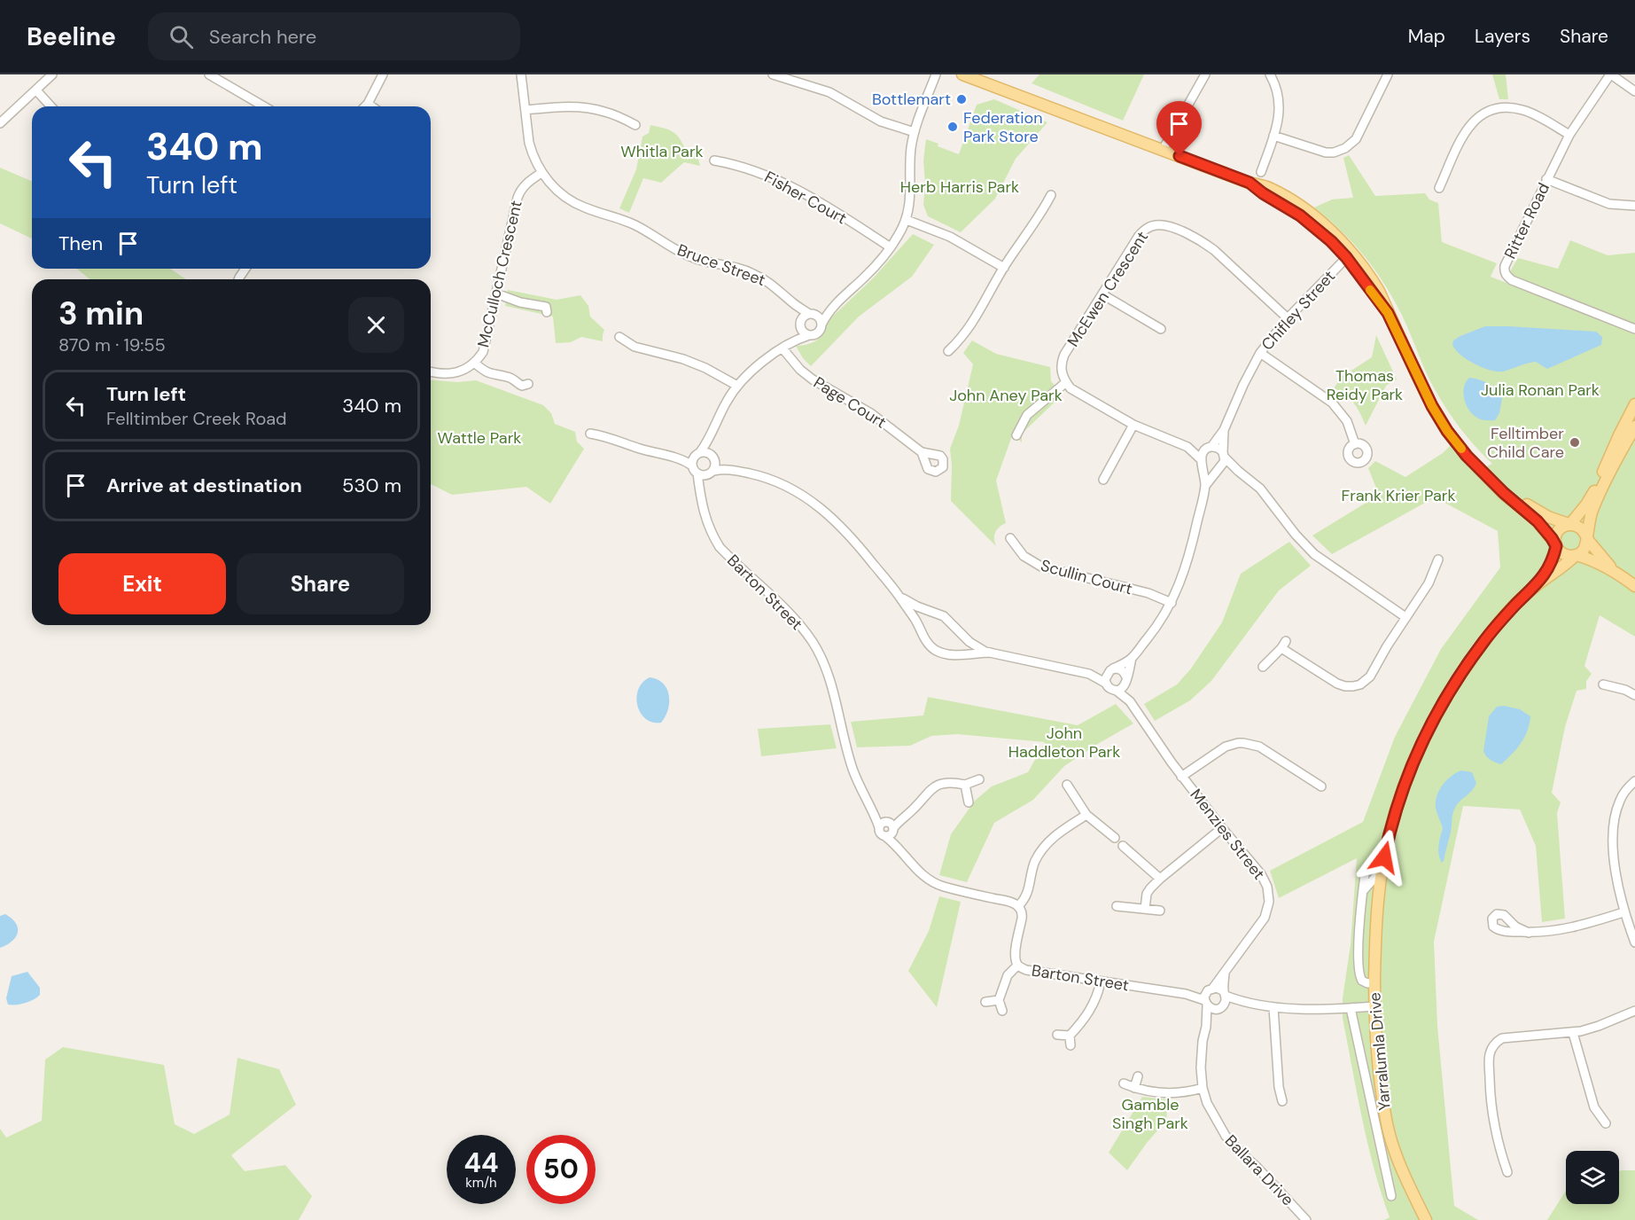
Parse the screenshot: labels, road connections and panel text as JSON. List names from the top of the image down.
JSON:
{
  "streets": {
    "main road": ["Yarralumla Drive"],
    "street": [
      "Fisher Court",
      "Ritter Road",
      "Bruce Street",
      "McCulloch Crescent",
      "McEwen Crescent",
      "Chifley Street",
      "Page Court",
      "Scullin Court",
      "Barton Street",
      "Menzies Street",
      "Ballara Drive"
    ]
  },
  "crossings": [
    ["Bruce Street", "McCulloch Crescent"],
    ["McEwen Crescent", "Chifley Street"],
    ["Barton Street", "Menzies Street"],
    ["Barton Street", "Ballara Drive"],
    ["Menzies Street", "Ballara Drive"]
  ],
  "parks": [
    "Whitla Park",
    "Herb Harris Park",
    "Thomas Reidy Park",
    "Julia Ronan Park",
    "John Aney Park",
    "Wattle Park",
    "Frank Krier Park",
    "John Haddleton Park",
    "Gamble Singh Park"
  ],
  "places": ["Bottlemart", "Federation Park Store", "Felltimber Child Care"],
  "page": {
    "header": "Beeline",
    "search": "Search here",
    "nav": ["Map", "Layers", "Share"],
    "turn": ["340 m", "Turn left"],
    "then": "Then",
    "heading": ["3 min", "870 m · 19:55"],
    "list": [
      {
        "name": "Turn left",
        "note": "Felltimber Creek Road",
        "value": "340 m"
      },
      {
        "name": "Arrive at destination",
        "value": "530 m"
      }
    ],
    "buttons": ["Exit", "Share"],
    "speed": "44 km/h",
    "limit": "50"
  }
}
